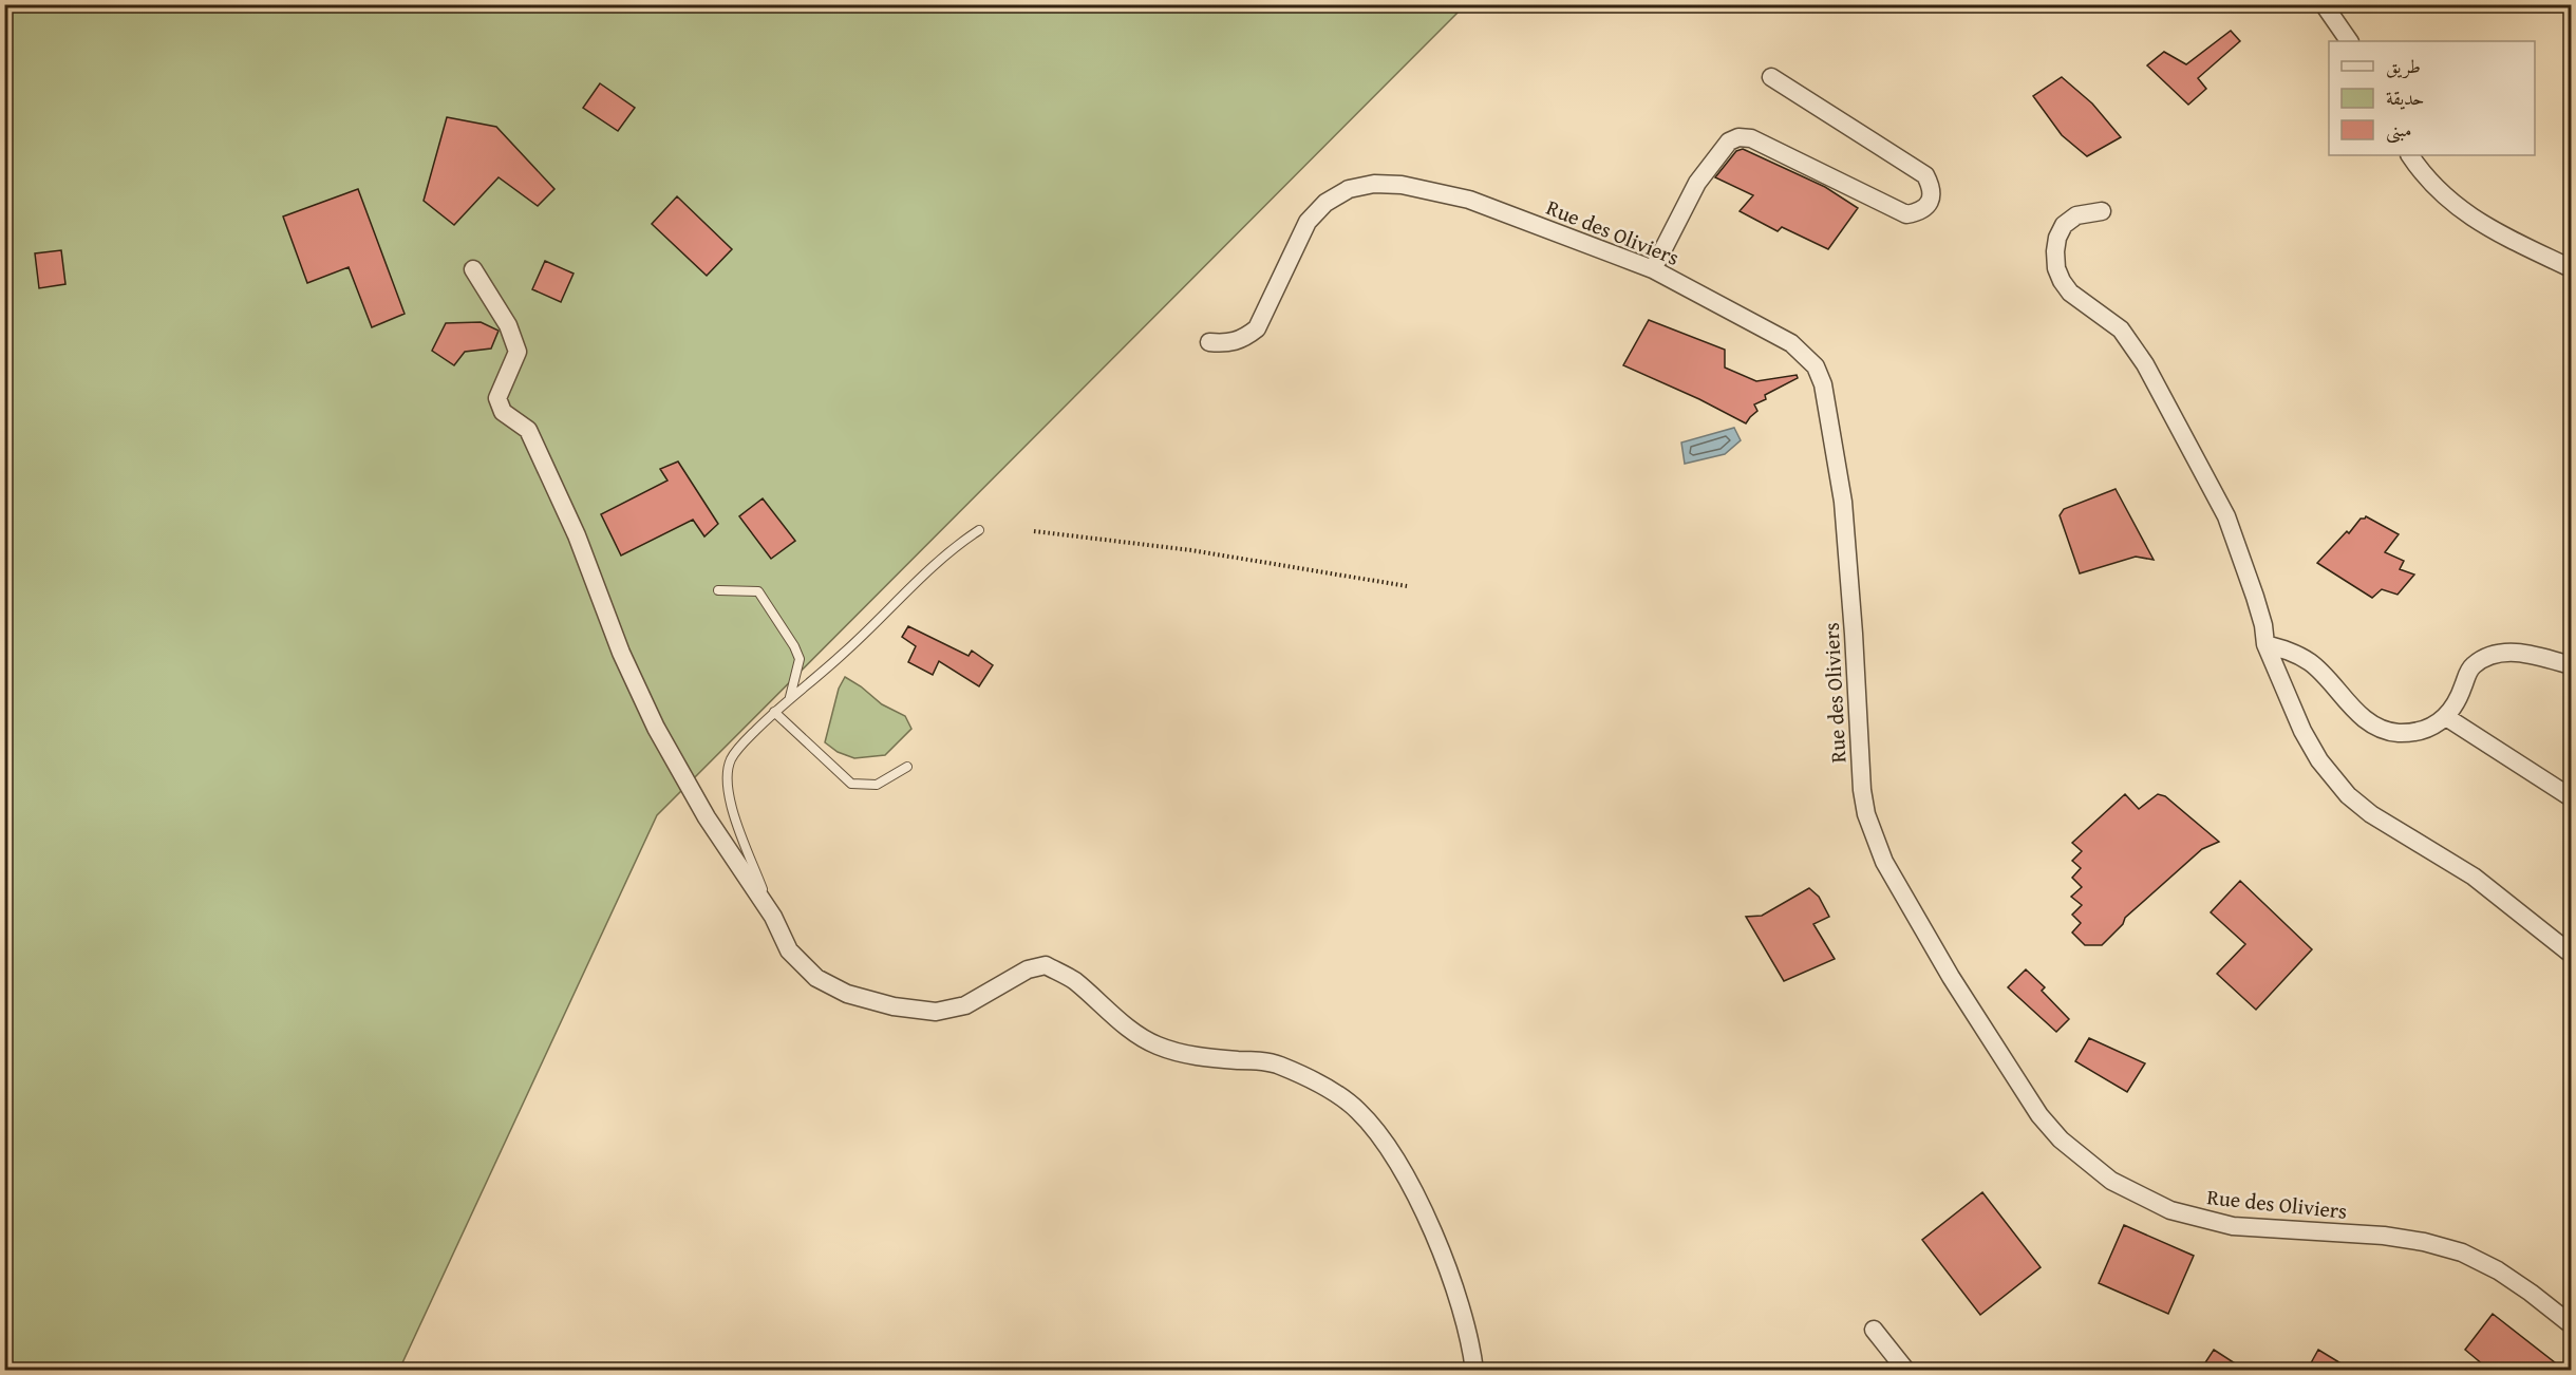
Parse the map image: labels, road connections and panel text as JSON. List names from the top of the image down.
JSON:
{
  "streets": {
    "street": ["Rue des Oliviers"]
  },
  "legend": ["طريق", "حديقة", "مبنى"]
}
